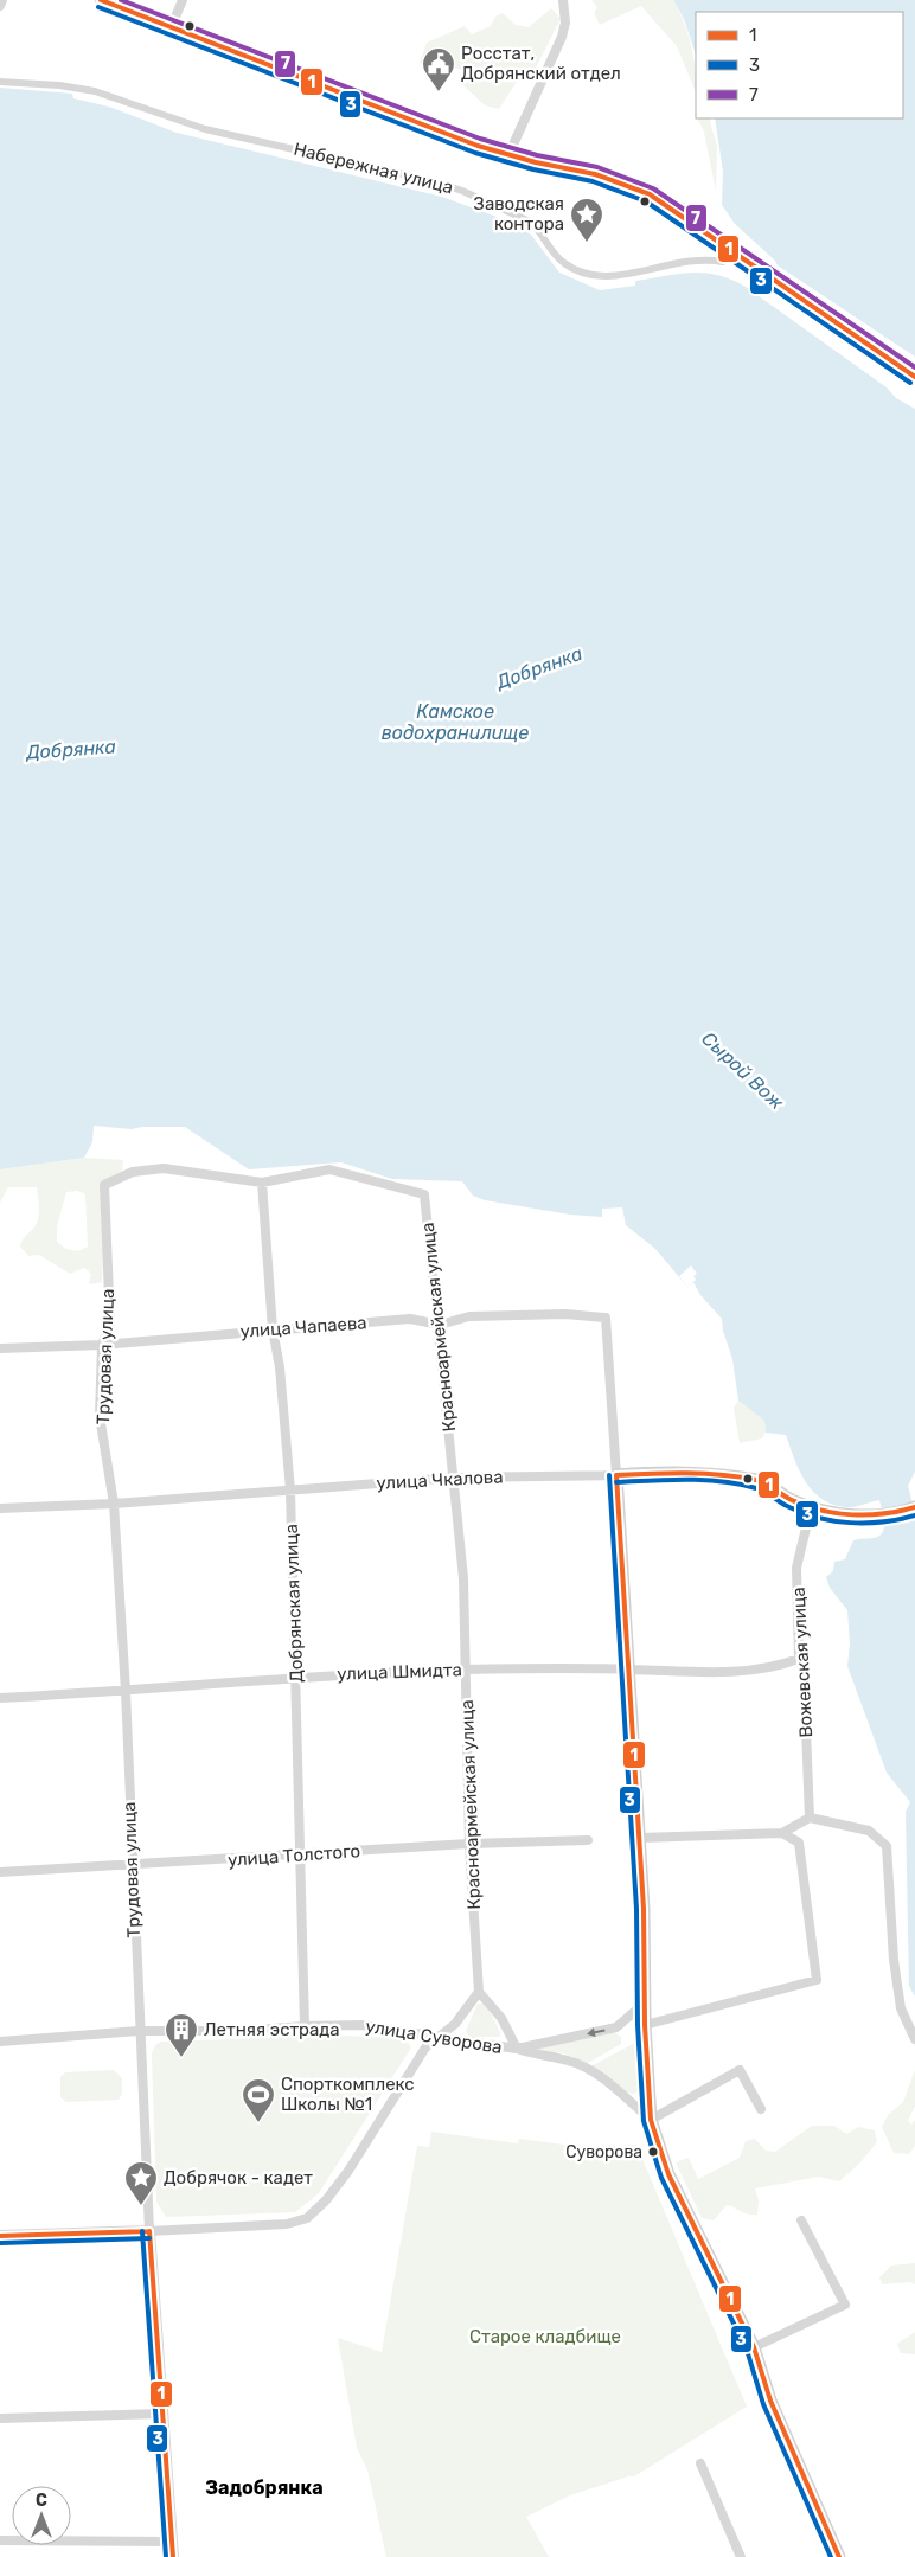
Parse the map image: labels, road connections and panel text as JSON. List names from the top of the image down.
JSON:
{
  "streets": {
    "main road": ["улица Чкалова"],
    "street": [
      "Набережная улица",
      "улица Чапаева",
      "Красноармейская улица",
      "Трудовая улица",
      "Добрянская улица",
      "Вожевская улица",
      "улица Шмидта",
      "улица Толстого",
      "улица Суворова"
    ]
  },
  "crossings": [
    ["улица Чапаева", "Красноармейская улица"],
    ["улица Чапаева", "Трудовая улица"],
    ["улица Чапаева", "улица Чкалова"],
    ["улица Чапаева", "Добрянская улица"],
    ["Красноармейская улица", "Трудовая улица"],
    ["Красноармейская улица", "улица Чкалова"],
    ["Красноармейская улица", "Добрянская улица"],
    ["Красноармейская улица", "улица Шмидта"],
    ["Красноармейская улица", "улица Толстого"],
    ["Трудовая улица", "улица Чкалова"],
    ["Трудовая улица", "Добрянская улица"],
    ["Трудовая улица", "улица Шмидта"],
    ["Трудовая улица", "улица Толстого"],
    ["Трудовая улица", "улица Суворова"],
    ["улица Чкалова", "Добрянская улица"],
    ["улица Чкалова", "Вожевская улица"],
    ["Добрянская улица", "улица Шмидта"],
    ["Добрянская улица", "улица Толстого"],
    ["Добрянская улица", "улица Суворова"],
    ["Вожевская улица", "улица Шмидта"]
  ],
  "districts": ["Задобрянка"],
  "water": ["Добрянка", "Камское водохранилище", "Сырой Вож"],
  "parks": ["Старое кладбище"],
  "places": {
    "public building": ["Росстат, Добрянский отдел"],
    "place": ["Заводская контора", "Добрячок - кадет"],
    "building": ["Летняя эстрада"],
    "sports": ["Спорткомплекс Школы №1"],
    "other": ["Суворова"]
  },
  "lines": ["transit line 1", "transit line 7", "transit line 3"],
  "legend": ["1", "3", "7"],
  "north": "top"
}
